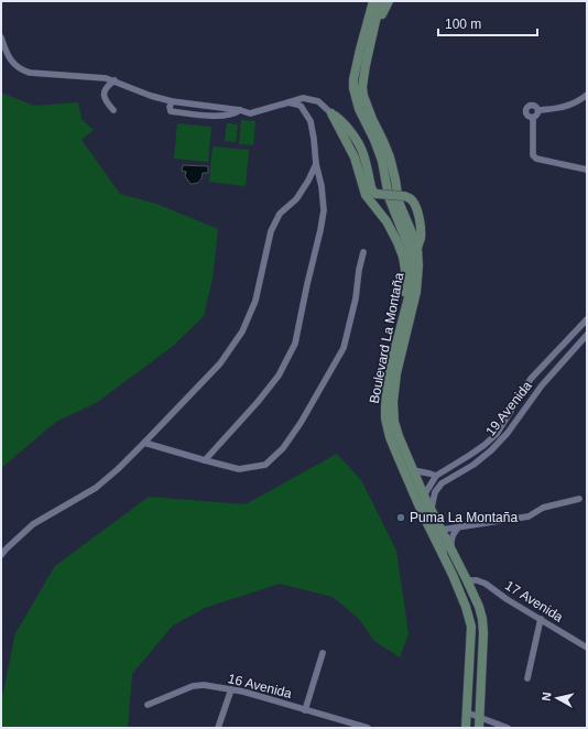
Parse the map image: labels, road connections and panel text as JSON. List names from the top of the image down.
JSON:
{
  "streets": {
    "main road": ["Boulevard La Montaña"],
    "street": ["19 Avenida", "17 Avenida", "16 Avenida"]
  },
  "crossings": [
    ["Boulevard La Montaña", "19 Avenida"],
    ["Boulevard La Montaña", "17 Avenida"]
  ],
  "places": ["Puma La Montaña"],
  "scale_bar": "100 m",
  "north": "left"
}
